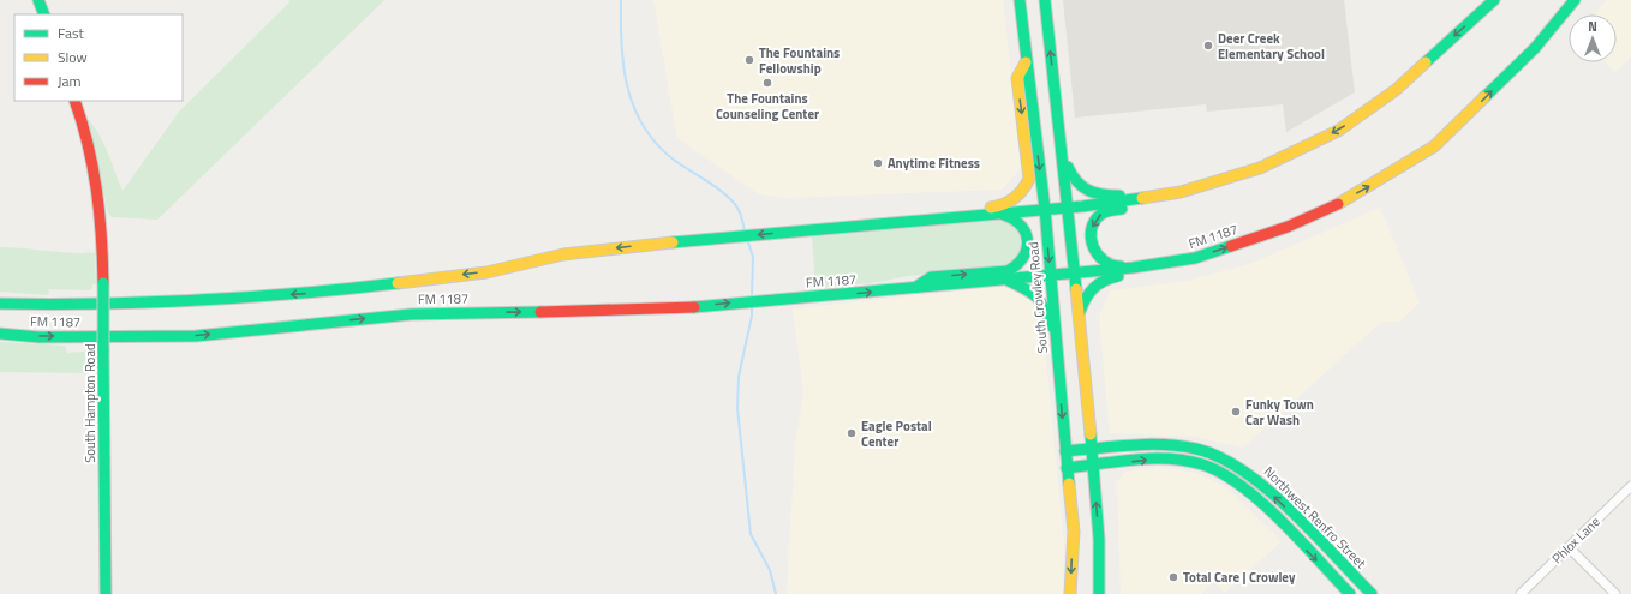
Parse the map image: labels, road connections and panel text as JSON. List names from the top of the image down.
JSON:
{
  "streets": {
    "main road": [
      "FM 1187",
      "South Crowley Road",
      "South Hampton Road",
      "Northwest Renfro Street"
    ],
    "street": ["Phlox Lane"]
  },
  "crossings": [
    ["FM 1187", "South Crowley Road"],
    ["South Crowley Road", "Northwest Renfro Street"]
  ],
  "places": [
    "Deer Creek Elementary School",
    "The Fountains Fellowship",
    "The Fountains Counseling Center",
    "Anytime Fitness",
    "Funky Town Car Wash",
    "Eagle Postal Center",
    "Total Care | Crowley"
  ],
  "legend": ["Fast", "Slow", "Jam"],
  "north": "top"
}
